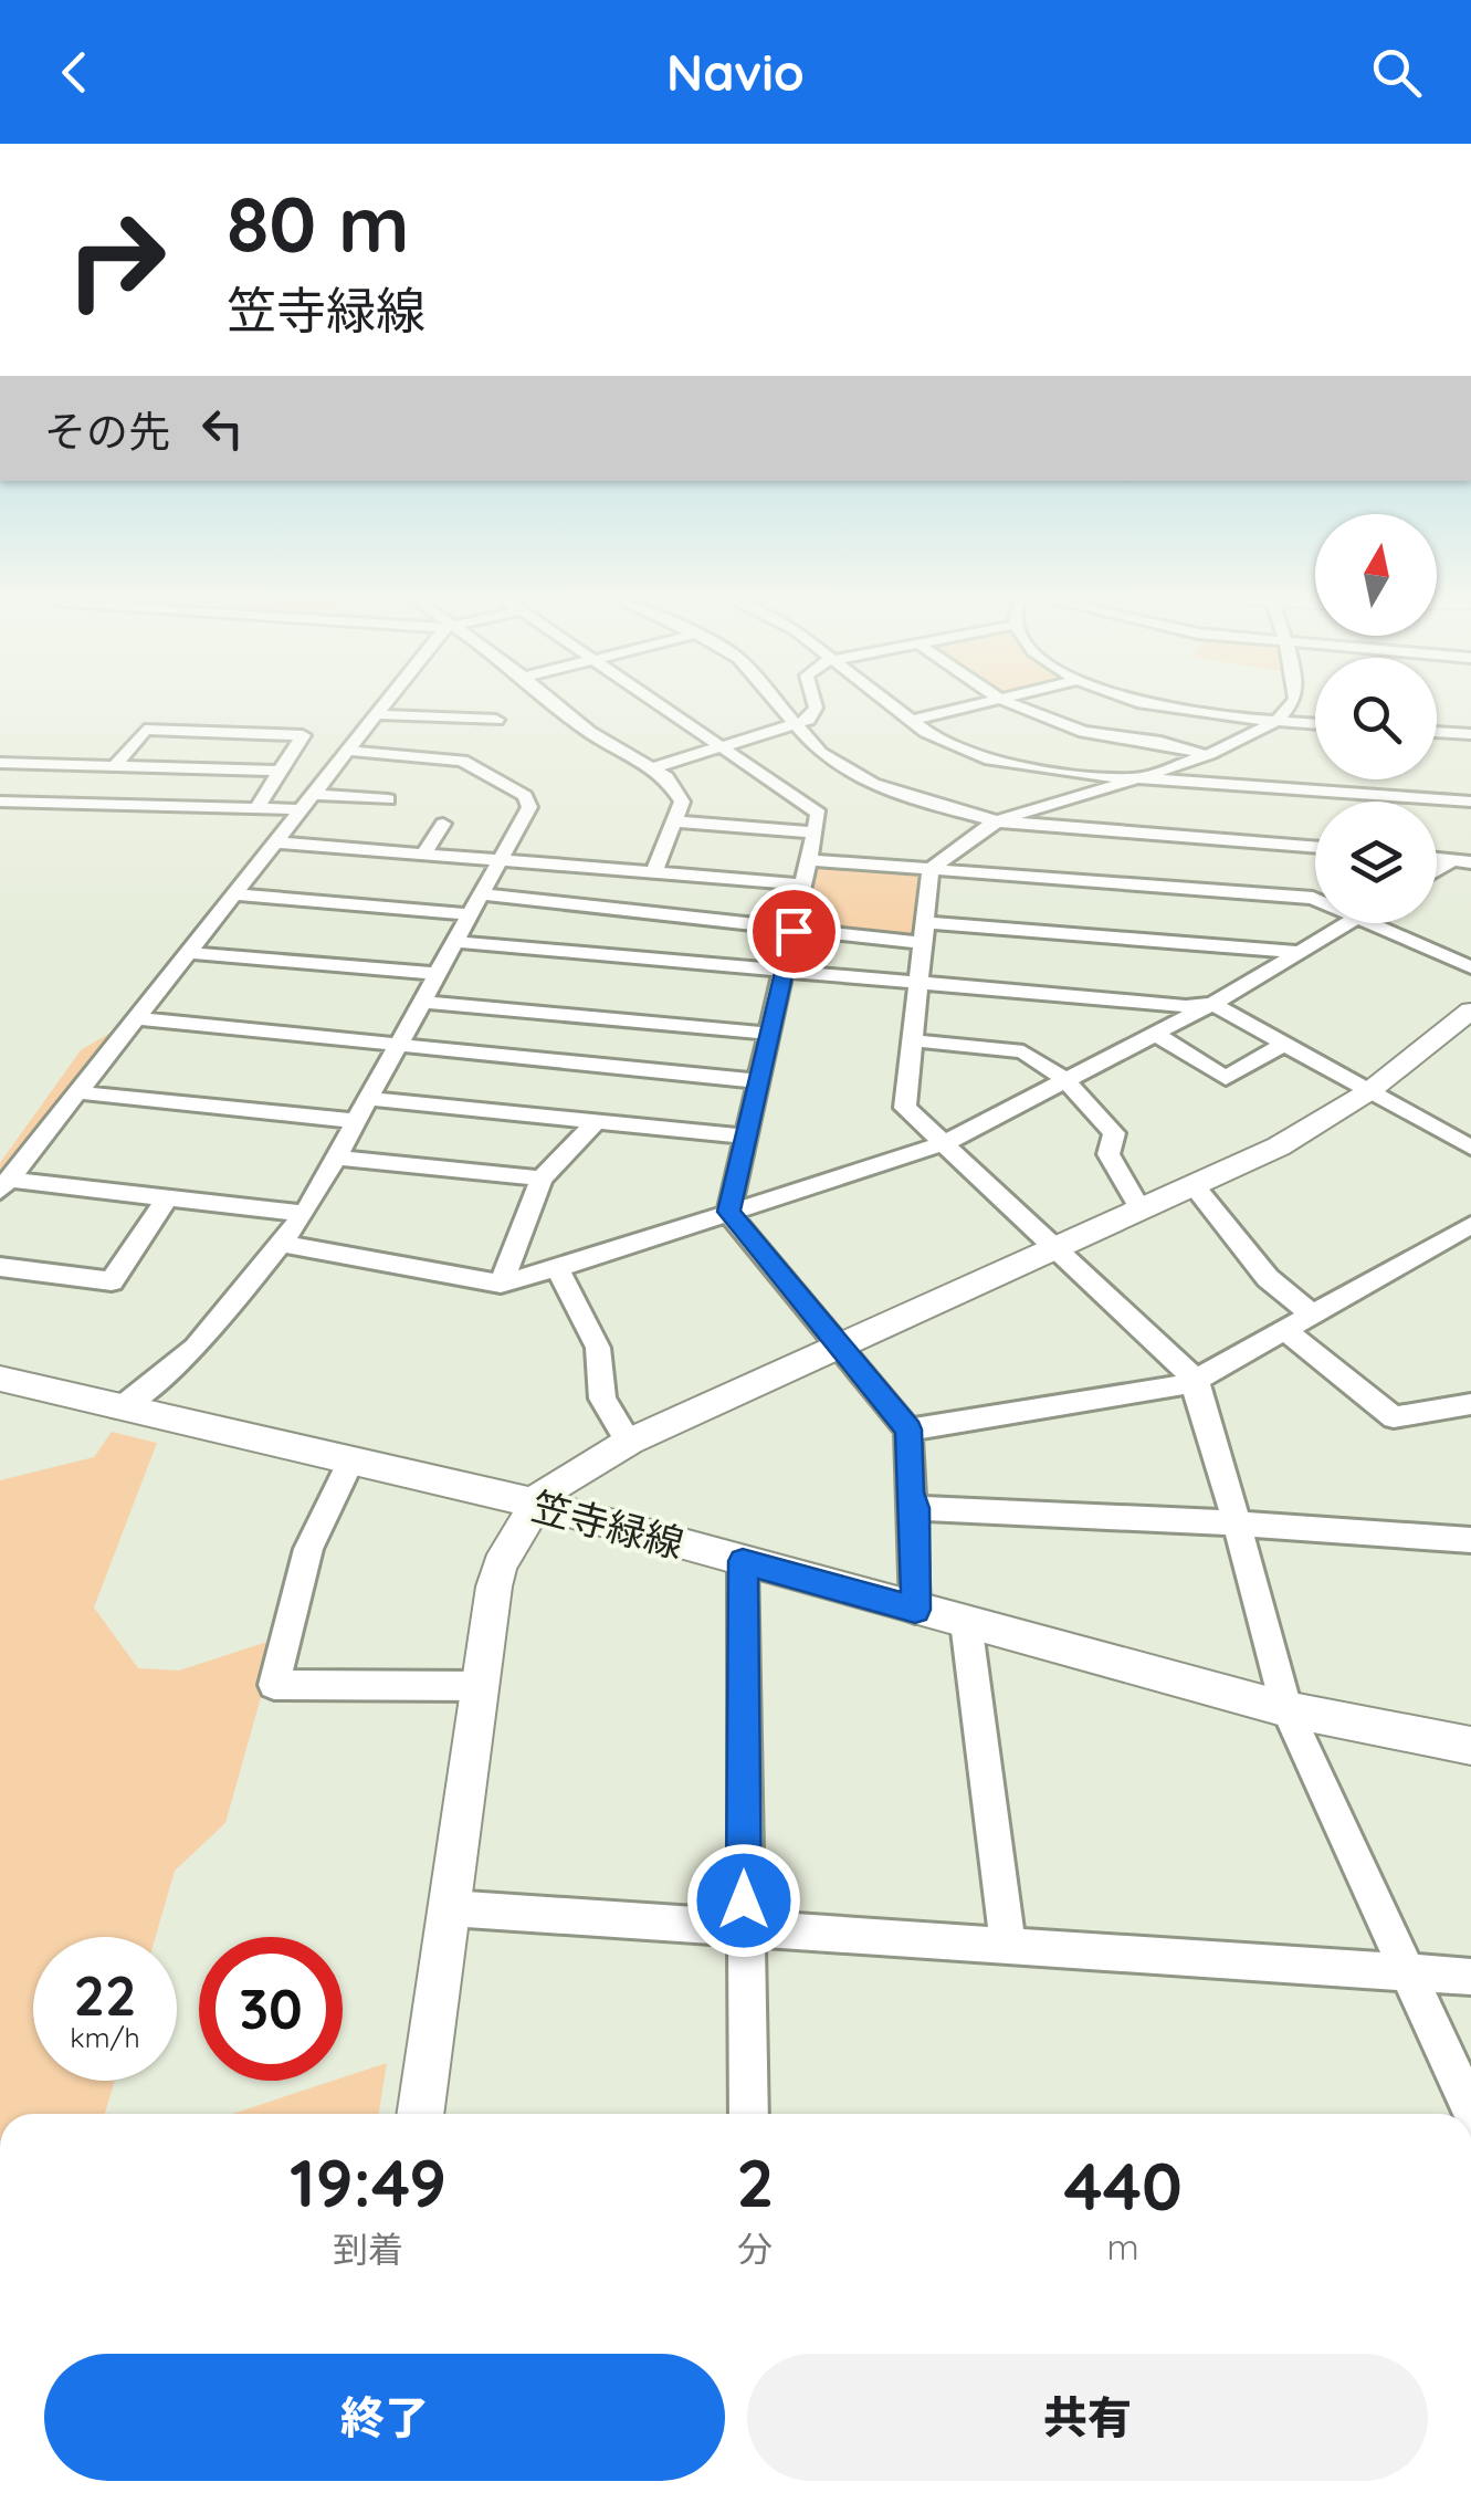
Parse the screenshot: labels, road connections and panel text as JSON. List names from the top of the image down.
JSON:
{
  "streets": {
    "street": ["笠寺緑線"]
  },
  "north": "top",
  "page": {
    "header": "Navio",
    "turn": ["80 m", "笠寺緑線"],
    "then": "その先",
    "speed": "22 km/h",
    "limit": "30",
    "eta": [
      "19:49",
      "到着",
      "2",
      "分",
      "440",
      "m"
    ],
    "buttons": ["終了", "共有"]
  }
}
